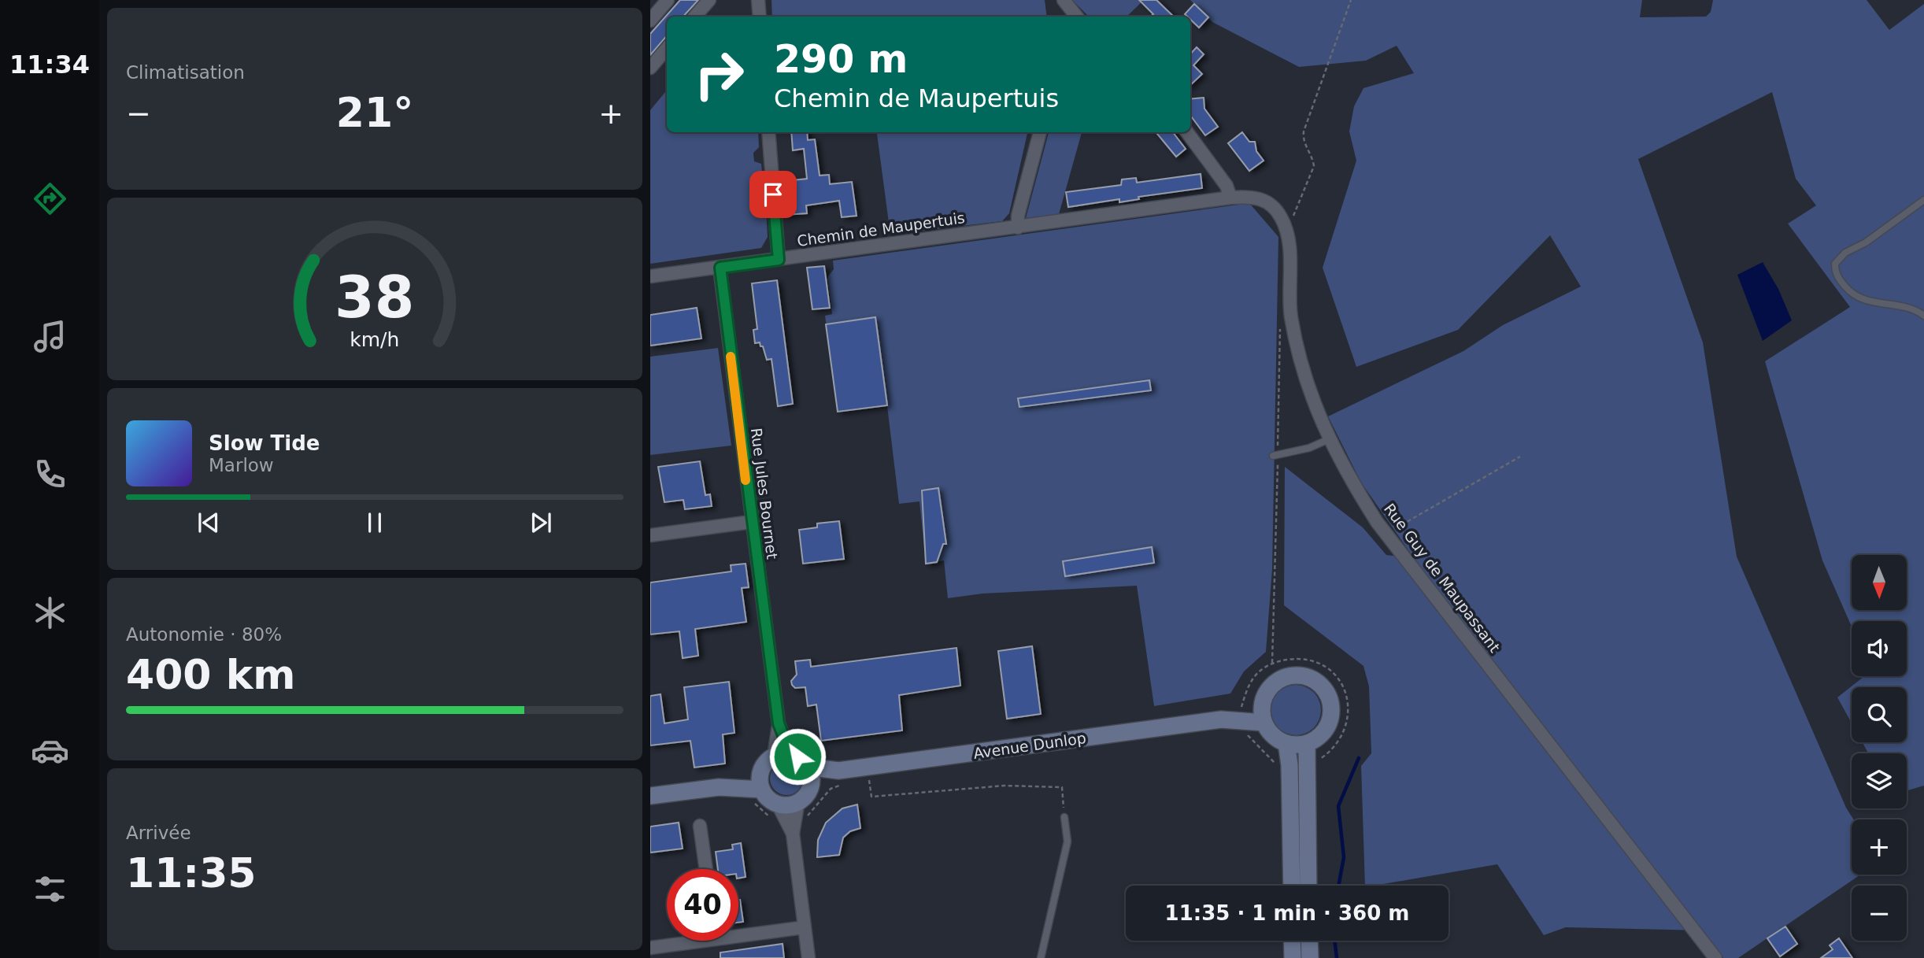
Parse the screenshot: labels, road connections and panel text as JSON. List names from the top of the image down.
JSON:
{
  "streets": {
    "street": [
      "Chemin de Maupertuis",
      "Rue Jules Bournet",
      "Rue Guy de Maupassant",
      "Avenue Dunlop"
    ]
  },
  "crossings": [
    ["Chemin de Maupertuis", "Rue Jules Bournet"],
    ["Chemin de Maupertuis", "Rue Guy de Maupassant"],
    ["Rue Jules Bournet", "Avenue Dunlop"]
  ],
  "north": "bottom",
  "page": {
    "tabs": "11:34",
    "tile": [
      "Climatisation",
      ["Autonomie · 80%", "400 km"],
      ["Arrivée", "11:35"]
    ],
    "turn": ["290 m", "Chemin de Maupertuis"],
    "heat": ["−", "21°", "+"],
    "song": ["Slow Tide", "Marlow"],
    "map_buttons": ["+", "−"],
    "limit": "40",
    "trip": "11:35 · 1 min · 360 m",
    "gauge": ["38", "km/h"]
  }
}
